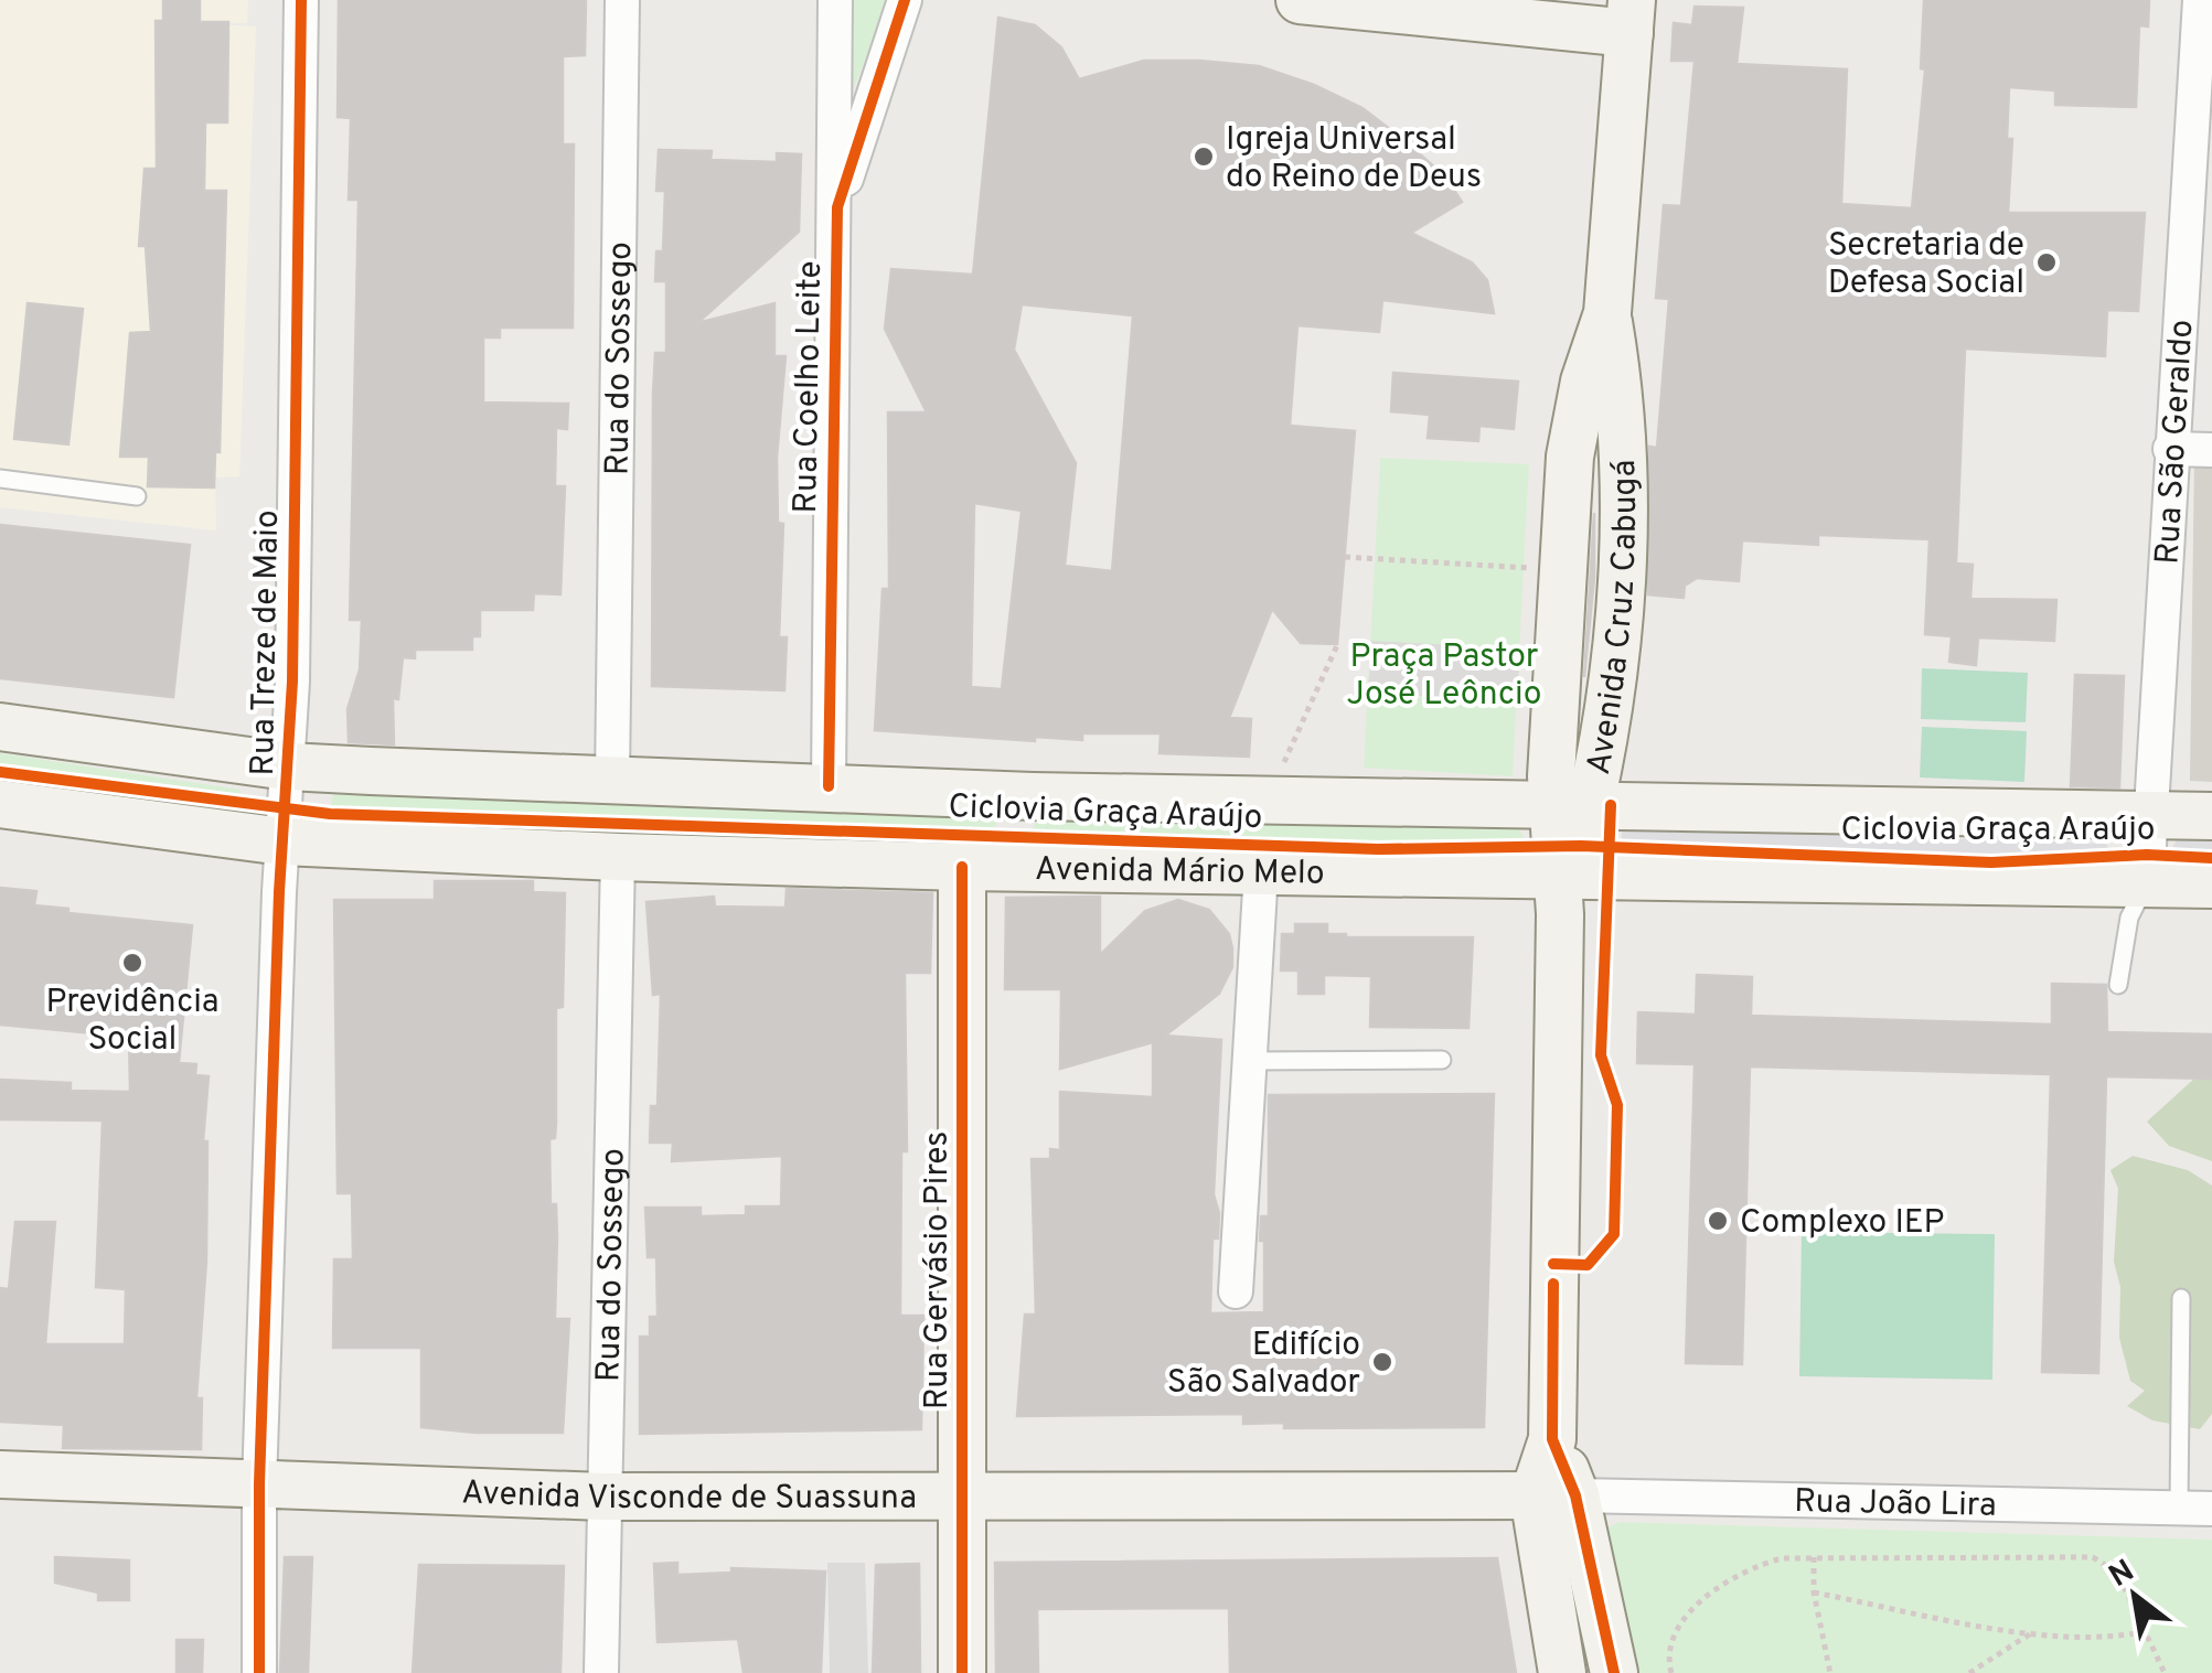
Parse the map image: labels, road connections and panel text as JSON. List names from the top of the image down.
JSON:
{
  "streets": {
    "main road": [
      "Avenida Cruz Cabugá",
      "Avenida Mário Melo",
      "Rua Gervásio Pires",
      "Avenida Visconde de Suassuna"
    ],
    "street": [
      "Rua do Sossego",
      "Rua Coelho Leite",
      "Rua São Geraldo",
      "Rua Treze de Maio",
      "Rua João Lira"
    ],
    "cycle path": ["Ciclovia Graça Araújo"]
  },
  "crossings": [
    ["Rua do Sossego", "Avenida Mário Melo"],
    ["Rua do Sossego", "Avenida Visconde de Suassuna"],
    ["Rua São Geraldo", "Avenida Mário Melo"],
    ["Avenida Cruz Cabugá", "Avenida Mário Melo"],
    ["Avenida Cruz Cabugá", "Avenida Visconde de Suassuna"],
    ["Avenida Cruz Cabugá", "Rua João Lira"],
    ["Rua Treze de Maio", "Avenida Mário Melo"],
    ["Rua Treze de Maio", "Avenida Visconde de Suassuna"],
    ["Avenida Mário Melo", "Rua Gervásio Pires"],
    ["Rua Gervásio Pires", "Avenida Visconde de Suassuna"],
    ["Avenida Visconde de Suassuna", "Rua João Lira"]
  ],
  "parks": ["Praça Pastor José Leôncio"],
  "places": [
    "Igreja Universal do Reino de Deus",
    "Secretaria de Defesa Social",
    "Previdência Social",
    "Complexo IEP",
    "Edifício São Salvador"
  ],
  "north": "top left"
}
